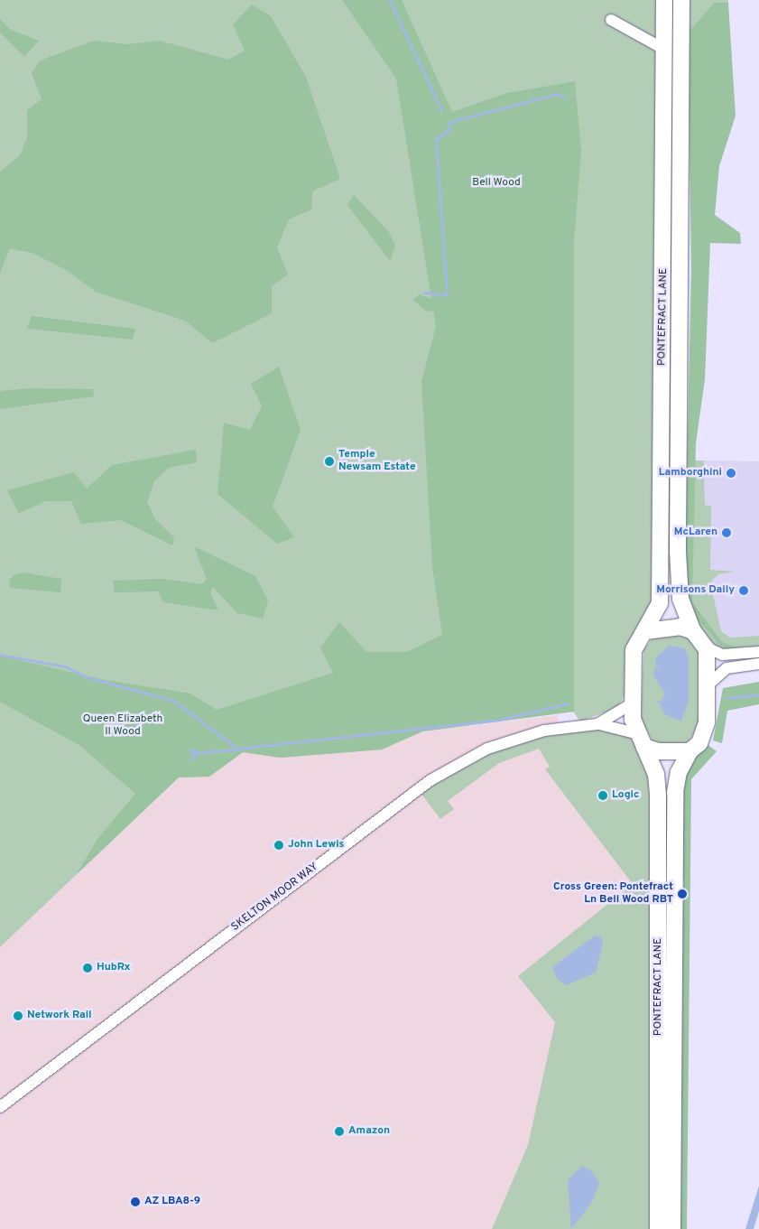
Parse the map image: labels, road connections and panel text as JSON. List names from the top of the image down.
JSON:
{
  "streets": {
    "highway": ["PONTEFRACT LANE"],
    "street": ["SKELTON MOOR WAY"]
  },
  "crossings": [
    ["PONTEFRACT LANE", "SKELTON MOOR WAY"]
  ],
  "parks": ["Bell Wood", "Queen Elizabeth II Wood"],
  "places": [
    "Temple Newsam Estate",
    "Lamborghini",
    "McLaren",
    "Morrisons Daily",
    "Logic",
    "John Lewis",
    "Cross Green: Pontefract Ln Bell Wood RBT",
    "HubRx",
    "Network Rail",
    "Amazon",
    "AZ LBA8-9"
  ]
}
